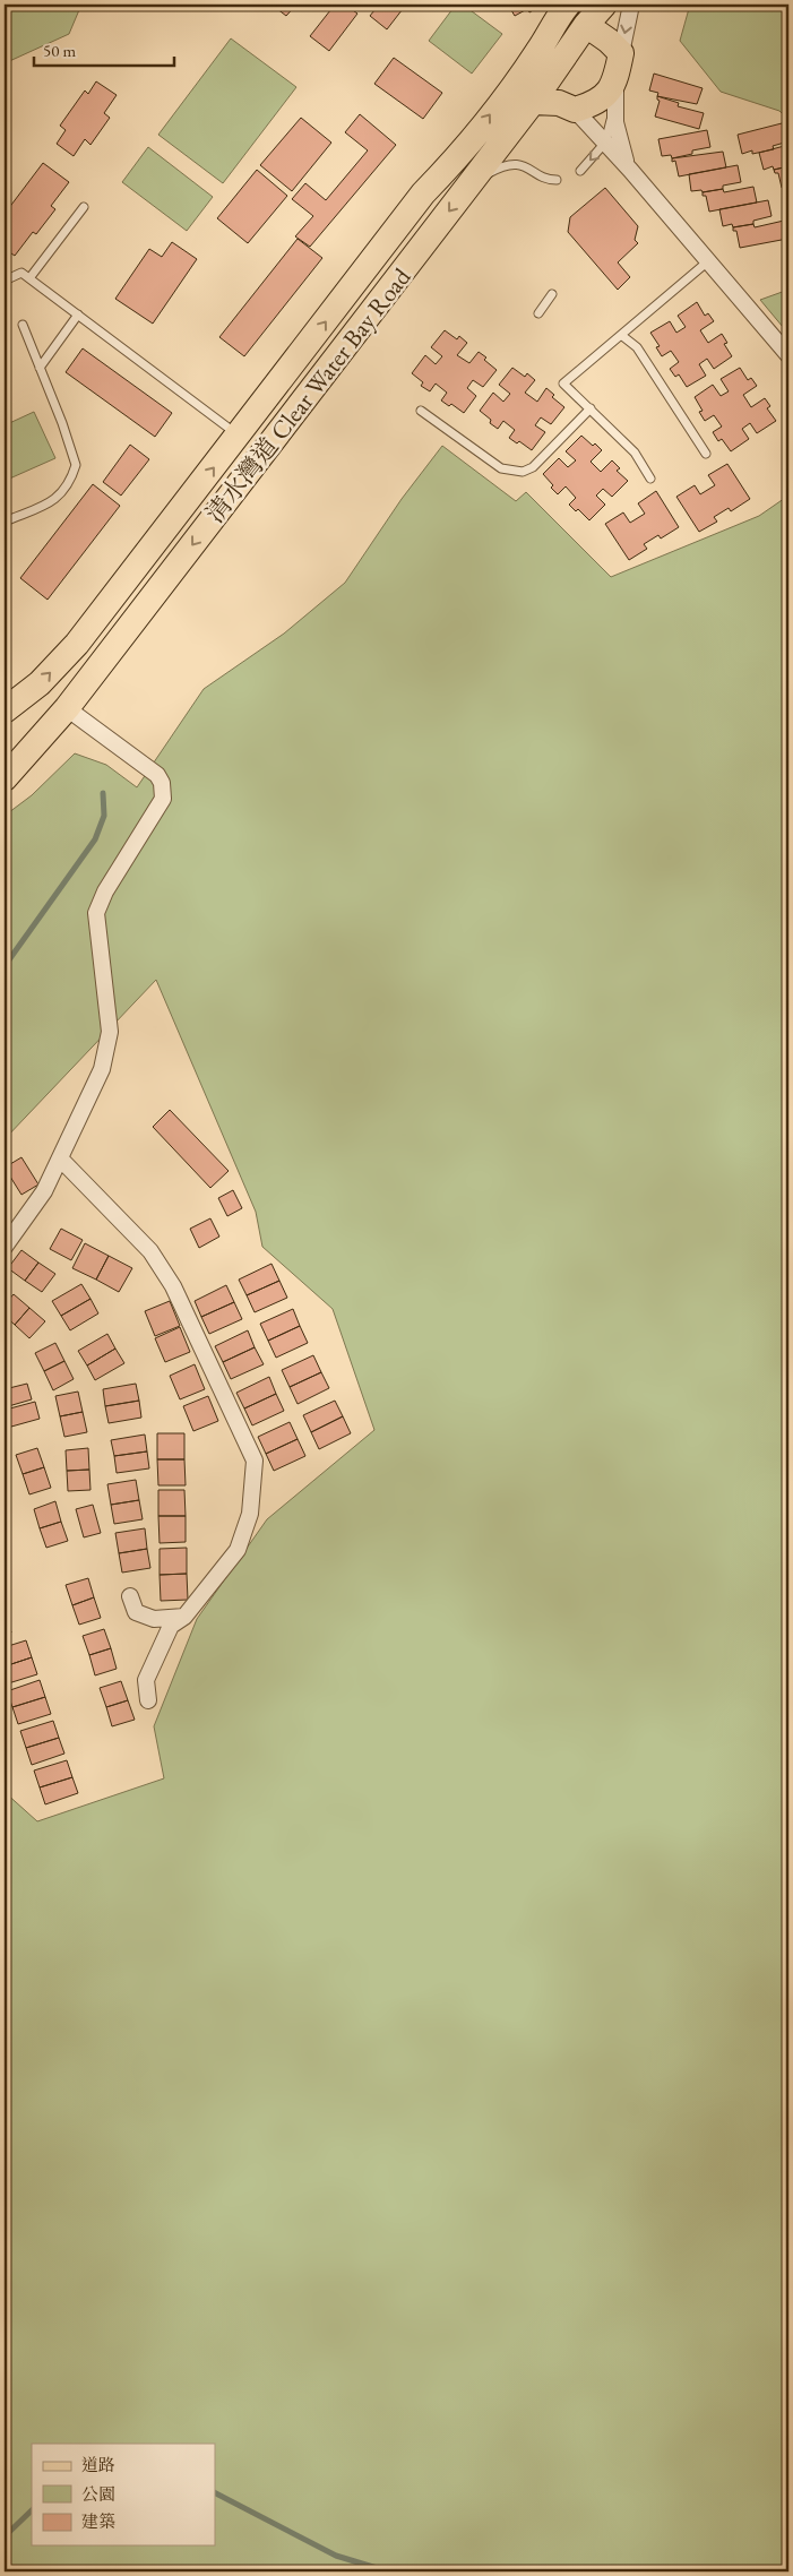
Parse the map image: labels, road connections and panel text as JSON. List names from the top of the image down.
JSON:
{
  "streets": {
    "main road": ["清水灣道 Clear Water Bay Road"]
  },
  "legend": ["道路", "公園", "建築"],
  "scale_bar": "50 m"
}
